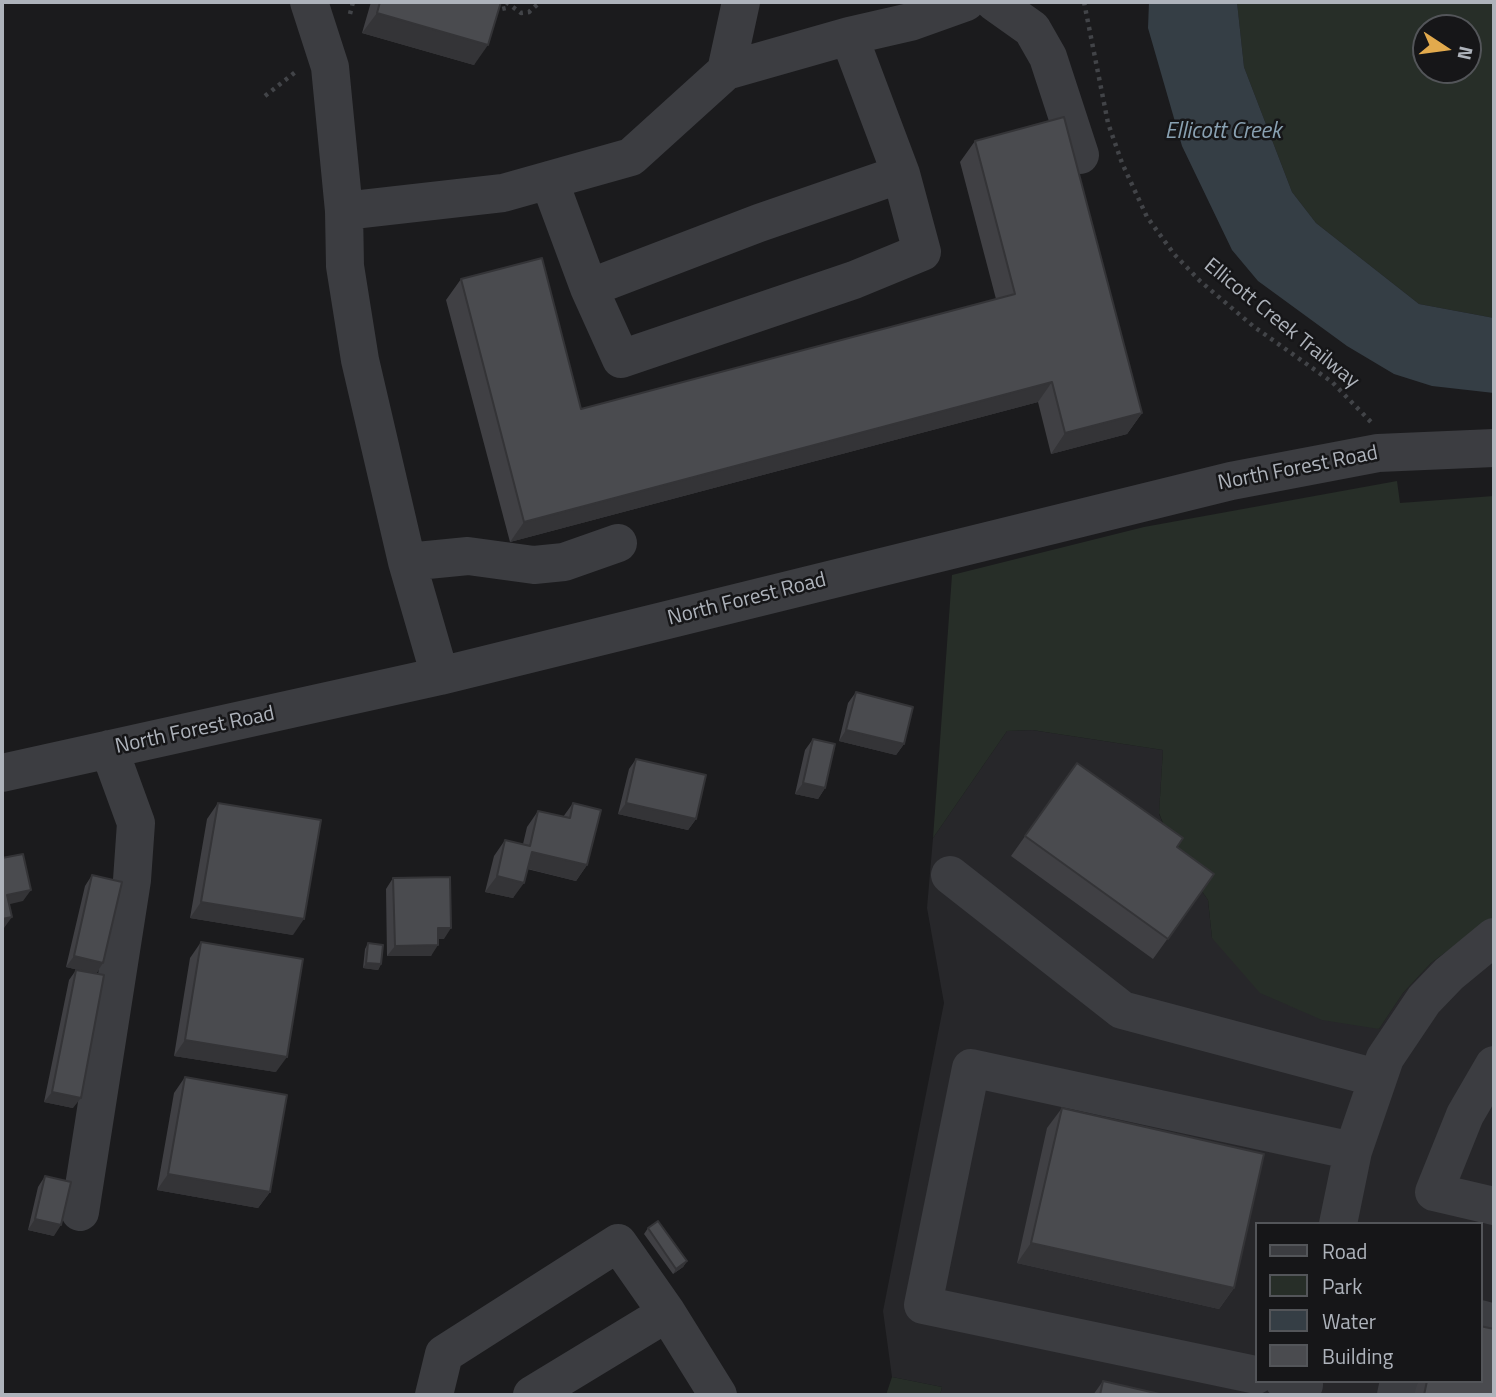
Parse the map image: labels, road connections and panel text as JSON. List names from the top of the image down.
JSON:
{
  "streets": {
    "street": ["North Forest Road"],
    "path": ["Ellicott Creek Trailway"]
  },
  "water": ["Ellicott Creek"],
  "legend": [
    "Road",
    "Park",
    "Water",
    "Building"
  ],
  "north": "right"
}
